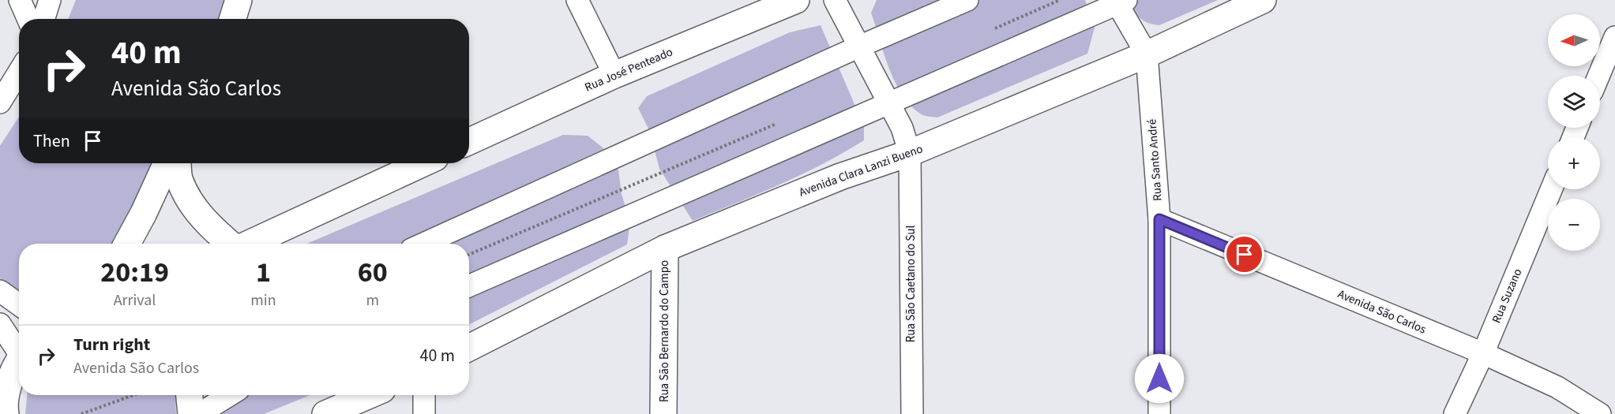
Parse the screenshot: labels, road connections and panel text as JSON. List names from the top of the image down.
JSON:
{
  "streets": {
    "main road": ["Rua José Penteado", "Avenida Clara Lanzi Bueno", "Rua São Bernardo do Campo"],
    "street": [
      "Rua Santo André",
      "Rua São Caetano do Sul",
      "Rua Suzano",
      "Avenida São Carlos"
    ]
  },
  "crossings": [
    ["Rua Santo André", "Avenida Clara Lanzi Bueno"],
    ["Rua Santo André", "Avenida São Carlos"],
    ["Avenida Clara Lanzi Bueno", "Rua São Caetano do Sul"],
    ["Avenida Clara Lanzi Bueno", "Rua São Bernardo do Campo"],
    ["Rua Suzano", "Avenida São Carlos"]
  ],
  "north": "left",
  "page": {
    "map_buttons": ["+", "−"],
    "turn": ["40 m", "Avenida São Carlos"],
    "then": "Then",
    "eta": [
      "20:19",
      "Arrival",
      "1",
      "min",
      "60",
      "m"
    ],
    "list": [
      {
        "name": "Turn right",
        "note": "Avenida São Carlos",
        "value": "40 m"
      }
    ]
  }
}
